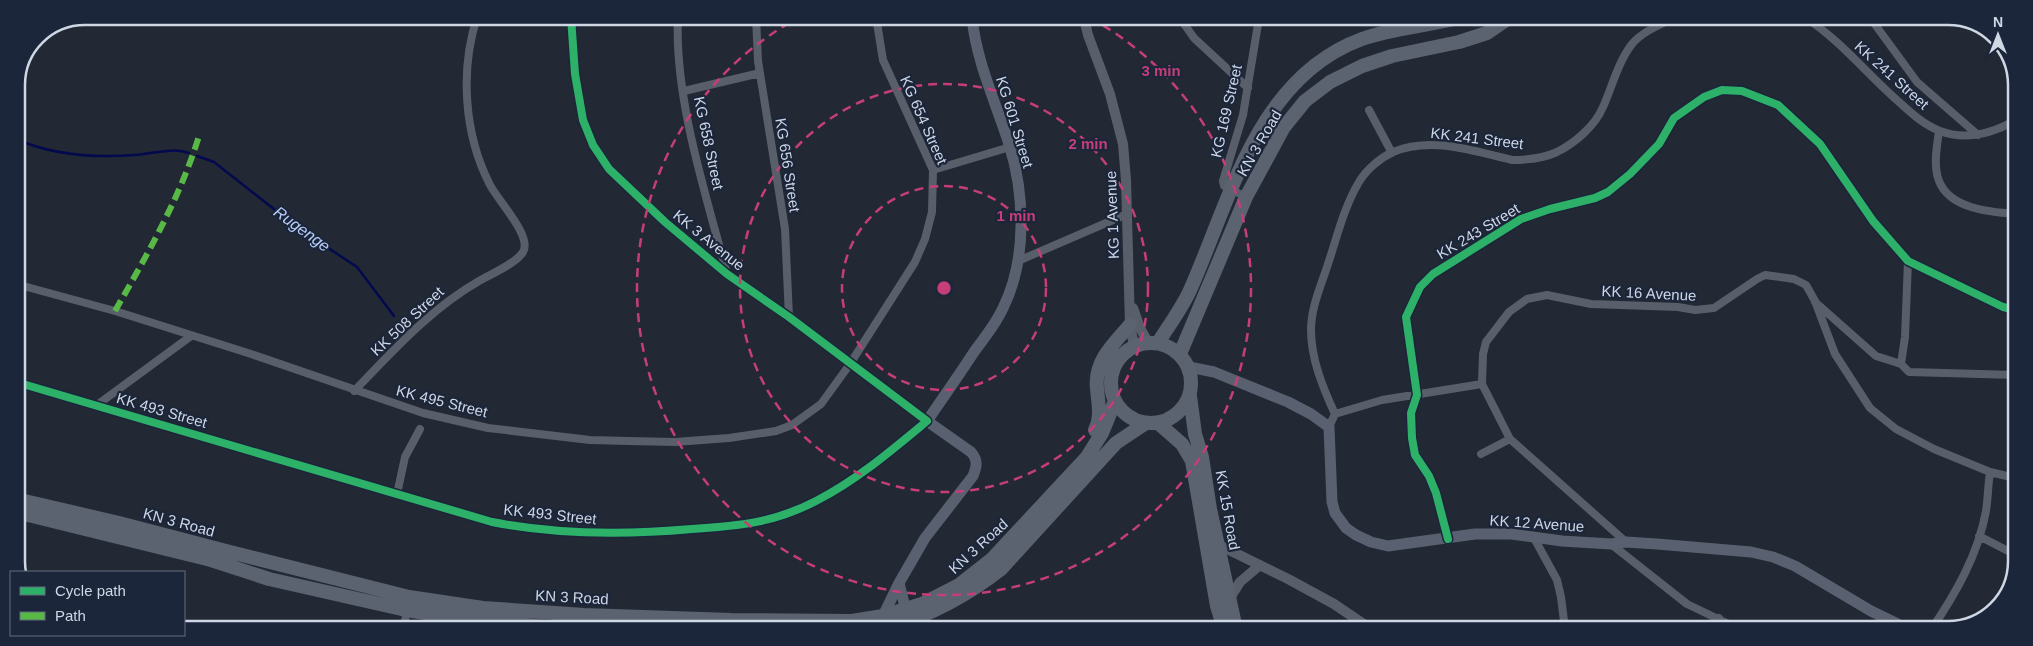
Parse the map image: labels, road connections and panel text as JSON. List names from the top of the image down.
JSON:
{
  "streets": {
    "highway": ["KN 3 Road", "KK 15 Road"],
    "main road": ["KG 601 Street", "KK 3 Avenue", "KK 12 Avenue"],
    "street": [
      "KK 241 Street",
      "KG 169 Street",
      "KG 654 Street",
      "KG 658 Street",
      "KG 656 Street",
      "KG 1 Avenue",
      "KK 243 Street",
      "KK 16 Avenue",
      "KK 508 Street",
      "KK 495 Street",
      "KK 493 Street"
    ]
  },
  "crossings": [
    ["KG 169 Street", "KN 3 Road"],
    ["KG 654 Street", "KK 3 Avenue"],
    ["KG 654 Street", "KK 495 Street"],
    ["KG 601 Street", "KK 3 Avenue"],
    ["KG 601 Street", "KK 493 Street"],
    ["KG 658 Street", "KK 3 Avenue"],
    ["KN 3 Road", "KG 1 Avenue"],
    ["KN 3 Road", "KK 15 Road"],
    ["KG 656 Street", "KK 3 Avenue"],
    ["KG 1 Avenue", "KK 15 Road"],
    ["KK 243 Street", "KK 12 Avenue"],
    ["KK 3 Avenue", "KK 495 Street"],
    ["KK 3 Avenue", "KK 493 Street"],
    ["KK 16 Avenue", "KK 12 Avenue"],
    ["KK 508 Street", "KK 495 Street"]
  ],
  "water": ["Rugenge"],
  "legend": ["Cycle path", "Path"],
  "north": "top",
  "rings": ["3 min", "2 min", "1 min"]
}
